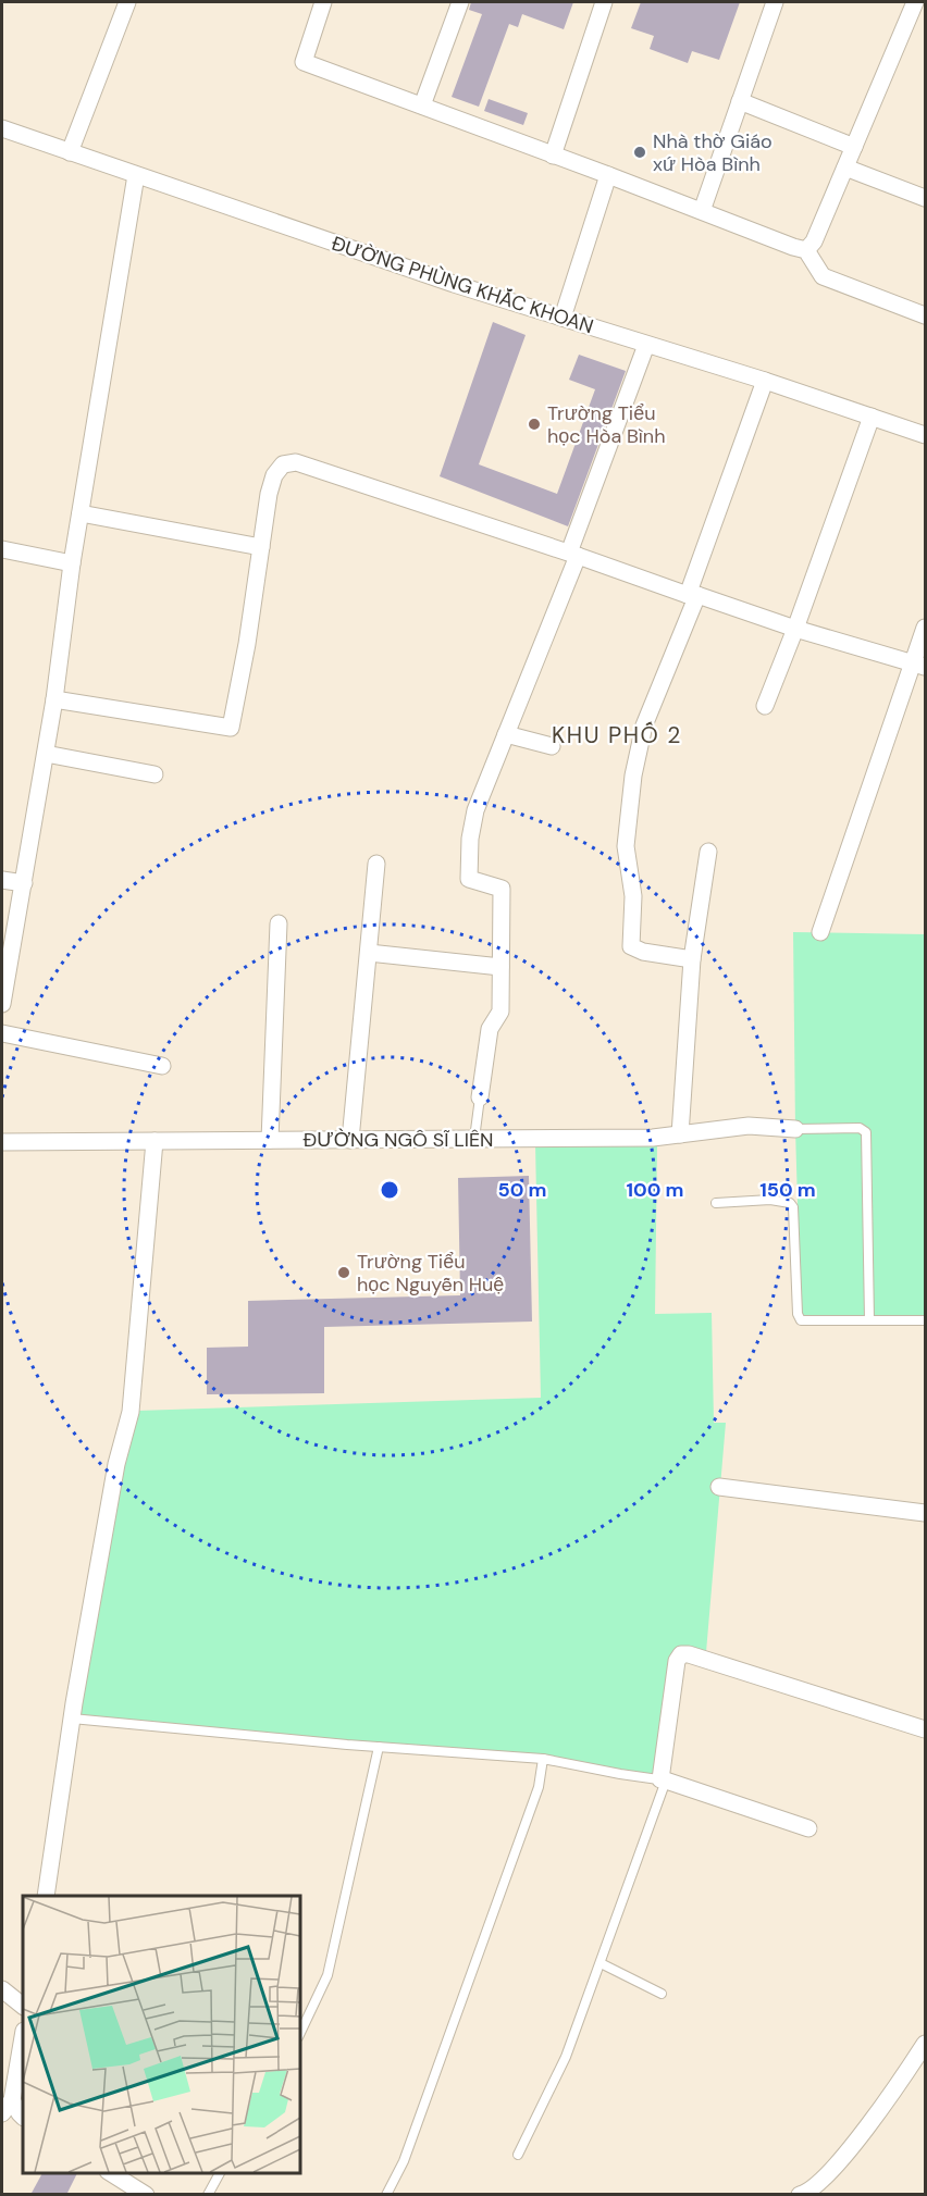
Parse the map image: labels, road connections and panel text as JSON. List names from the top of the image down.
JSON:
{
  "streets": {
    "street": ["ĐƯỜNG PHÙNG KHẮC KHOAN", "ĐƯỜNG NGÔ SĨ LIÊN"]
  },
  "districts": ["KHU PHỐ 2"],
  "places": ["Nhà thờ Giáo xứ Hòa Bình", "Trường Tiểu học Hòa Bình", "Trường Tiểu học Nguyễn Huệ"],
  "rings": ["50 m", "100 m", "150 m"]
}
